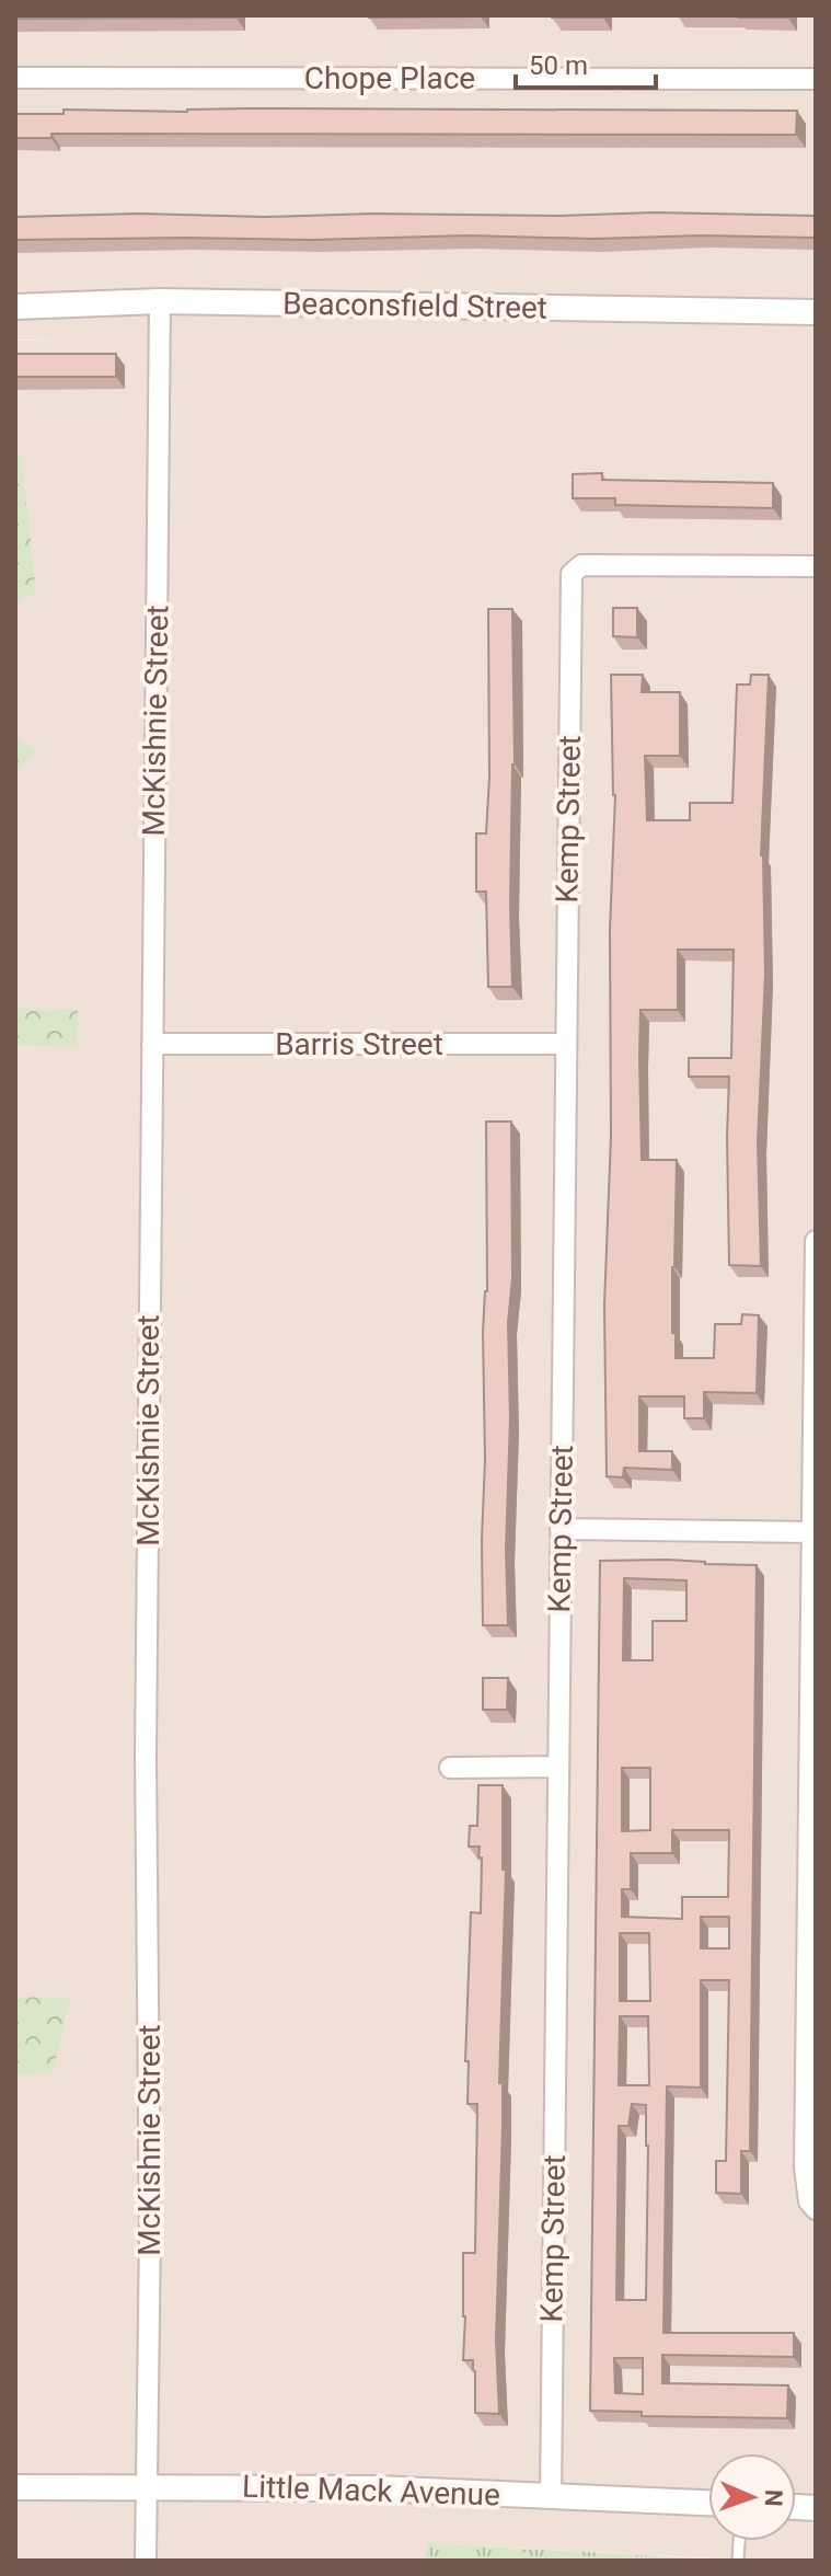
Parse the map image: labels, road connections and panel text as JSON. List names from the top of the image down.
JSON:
{
  "streets": {
    "street": [
      "Chope Place",
      "Beaconsfield Street",
      "McKishnie Street",
      "Kemp Street",
      "Barris Street",
      "Little Mack Avenue"
    ]
  },
  "crossings": [
    ["Beaconsfield Street", "McKishnie Street"],
    ["McKishnie Street", "Barris Street"],
    ["McKishnie Street", "Little Mack Avenue"],
    ["Kemp Street", "Barris Street"],
    ["Kemp Street", "Little Mack Avenue"]
  ],
  "scale_bar": "50 m",
  "north": "right"
}
